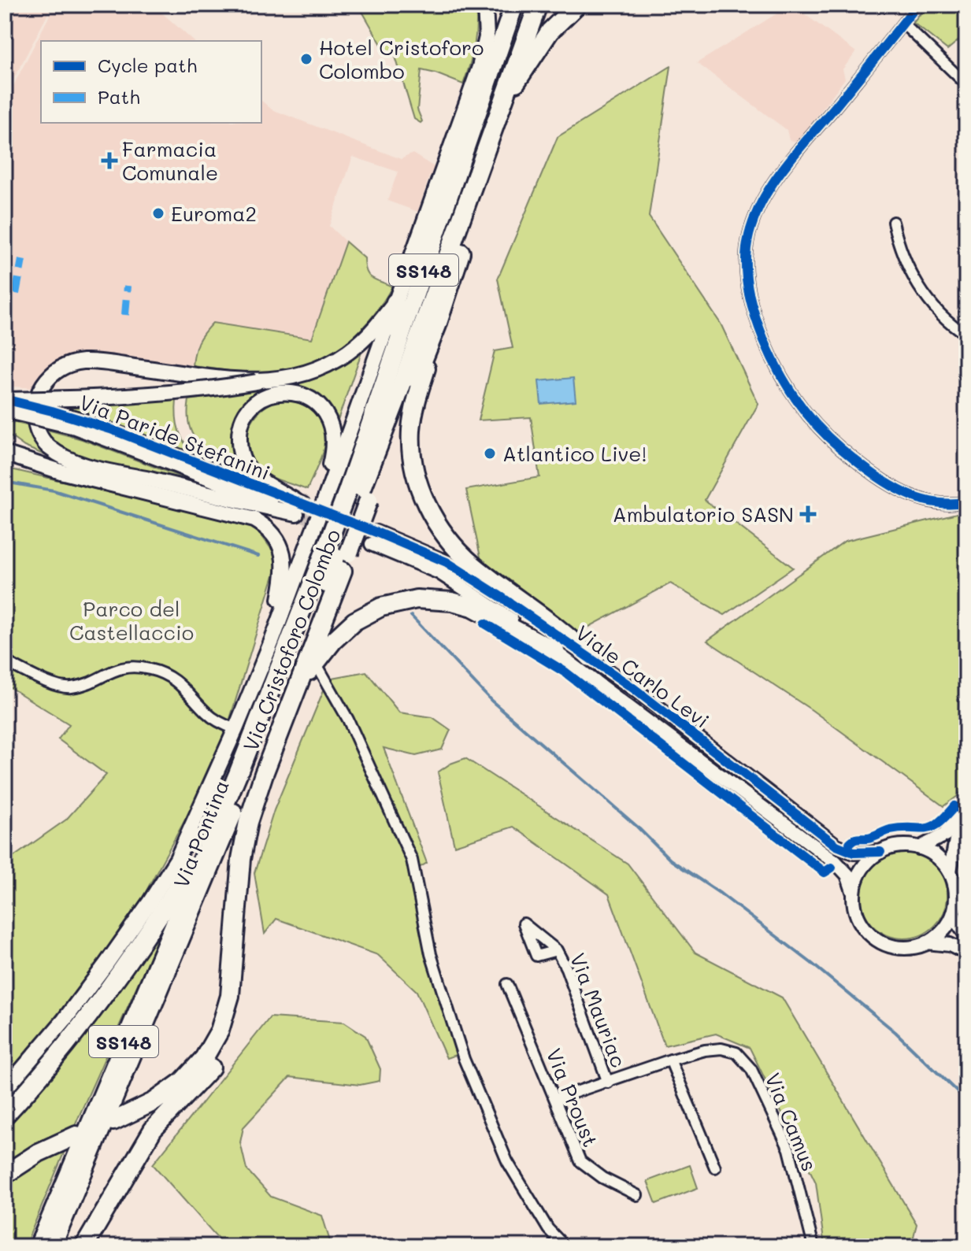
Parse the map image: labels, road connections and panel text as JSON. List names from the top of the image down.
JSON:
{
  "streets": {
    "highway": ["SS148", "Via Cristoforo Colombo", "Via Pontina"],
    "street": [
      "Via Paride Stefanini",
      "Viale Carlo Levi",
      "Via Mauriac",
      "Via Proust",
      "Via Camus"
    ]
  },
  "crossings": [
    ["Via Cristoforo Colombo", "Via Pontina"],
    ["Via Mauriac", "Via Camus"],
    ["Via Proust", "Via Camus"]
  ],
  "parks": ["Parco del Castellaccio"],
  "places": {
    "other": ["Hotel Cristoforo Colombo", "Euroma2", "Atlantico Live!"],
    "health": ["Farmacia Comunale", "Ambulatorio SASN"]
  },
  "legend": ["Cycle path", "Path"]
}
